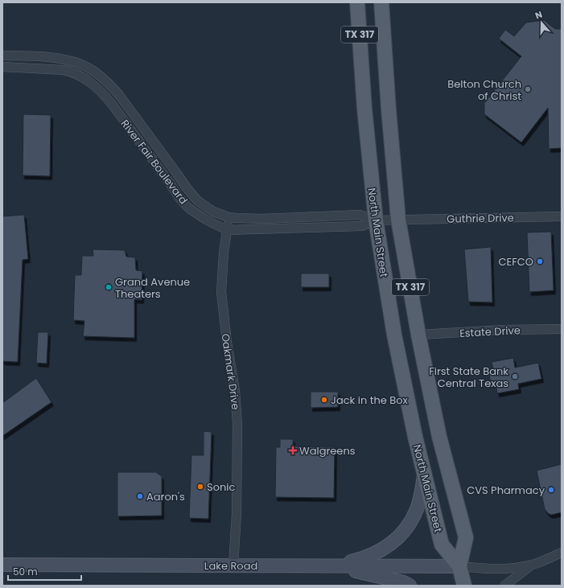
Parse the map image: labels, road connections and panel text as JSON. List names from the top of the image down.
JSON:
{
  "streets": {
    "main road": ["TX 317", "North Main Street", "Lake Road"],
    "street": [
      "River Fair Boulevard",
      "Guthrie Drive",
      "Estate Drive",
      "Oakmark Drive"
    ]
  },
  "crossings": [
    ["River Fair Boulevard", "Guthrie Drive"],
    ["River Fair Boulevard", "North Main Street"],
    ["River Fair Boulevard", "Oakmark Drive"],
    ["Guthrie Drive", "North Main Street"],
    ["North Main Street", "Estate Drive"],
    ["North Main Street", "Lake Road"],
    ["Oakmark Drive", "Lake Road"]
  ],
  "places": {
    "other": [
      "Belton Church of Christ",
      "CEFCO",
      "Grand Avenue Theaters",
      "First State Bank Central Texas",
      "Jack in the Box",
      "Sonic",
      "CVS Pharmacy",
      "Aaron's"
    ],
    "health": ["Walgreens"]
  },
  "scale_bar": "50 m",
  "north": "top"
}
